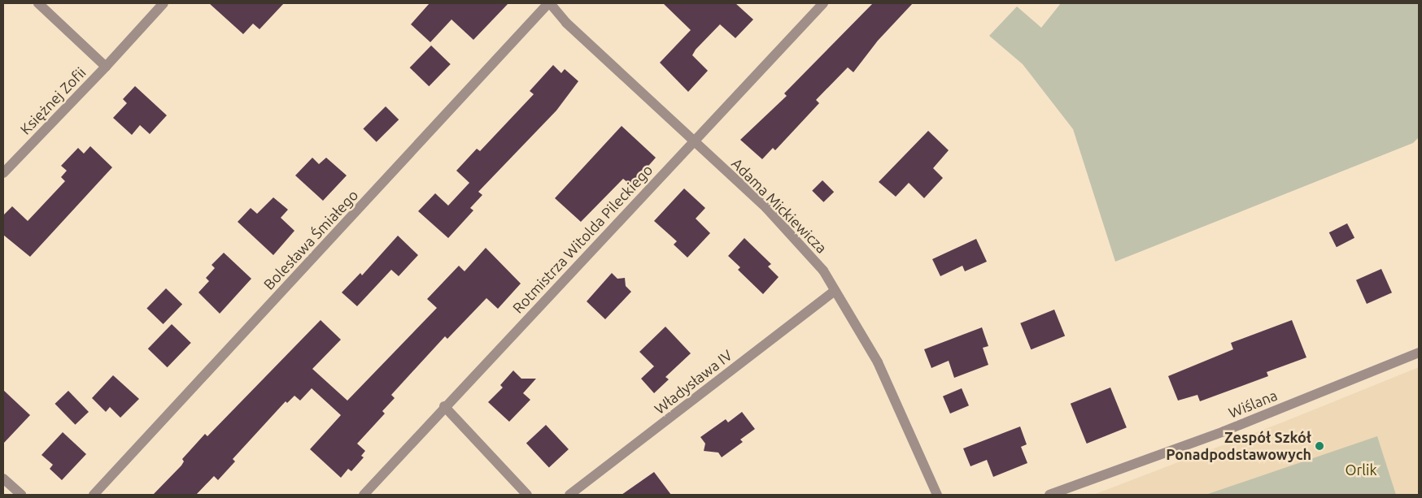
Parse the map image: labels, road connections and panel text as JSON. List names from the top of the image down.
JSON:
{
  "streets": {
    "street": [
      "Księżnej Zofii",
      "Adama Mickiewicza",
      "Rotmistrza Witolda Pileckiego",
      "Bolesława Śmiałego",
      "Władysława IV",
      "Wiślana"
    ]
  },
  "crossings": [
    ["Adama Mickiewicza", "Rotmistrza Witolda Pileckiego"],
    ["Adama Mickiewicza", "Bolesława Śmiałego"],
    ["Adama Mickiewicza", "Władysława IV"]
  ],
  "parks": ["Orlik"],
  "places": ["Zespół Szkół Ponadpodstawowych"]
}
